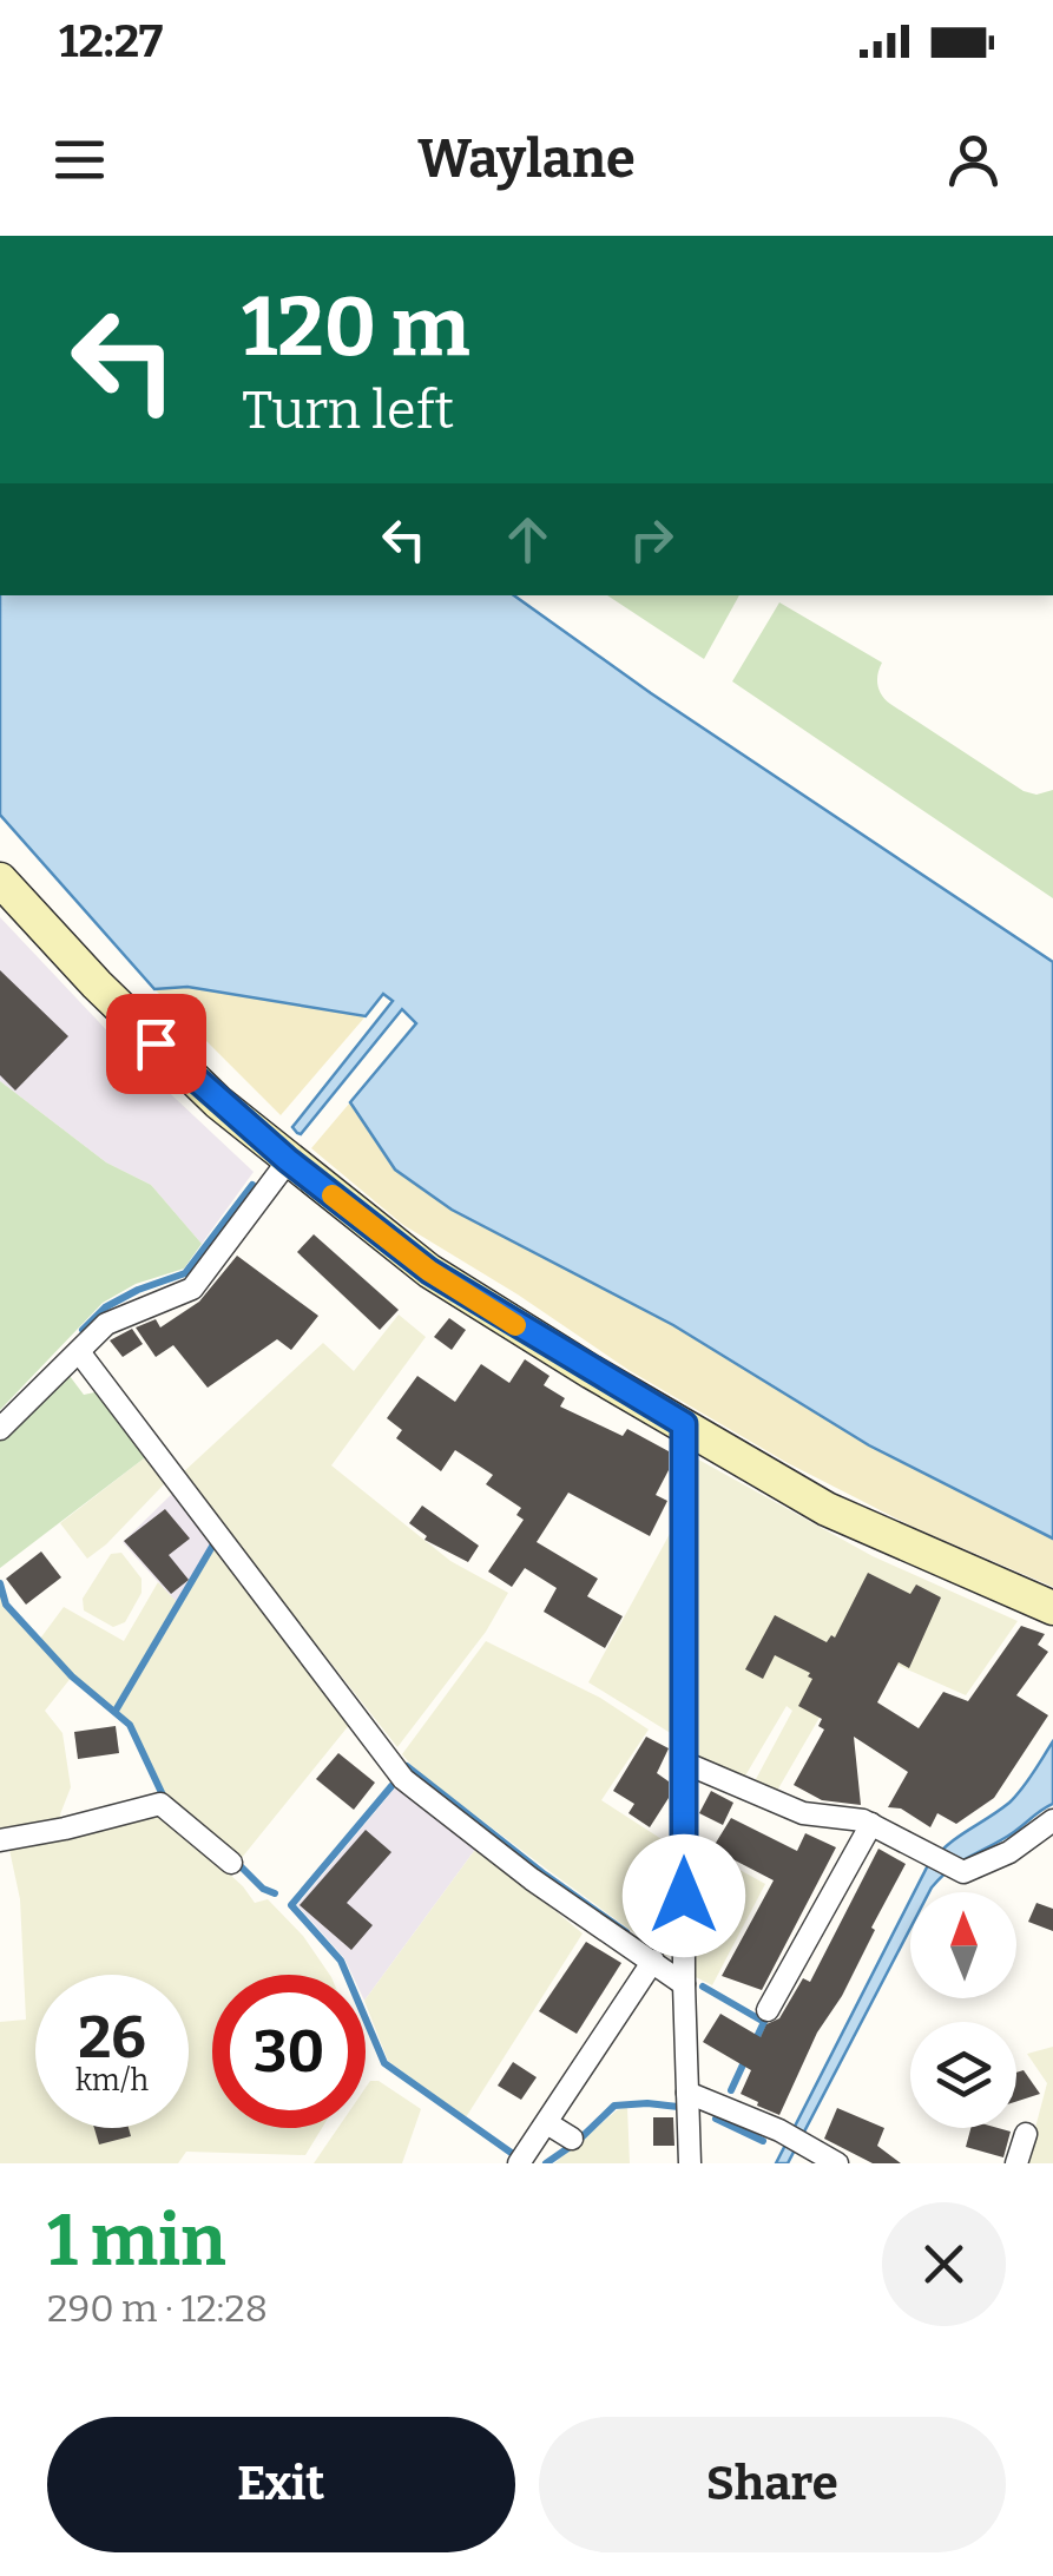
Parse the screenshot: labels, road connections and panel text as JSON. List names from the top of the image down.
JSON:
{
  "north": "top",
  "page": {
    "status": "12:27",
    "header": "Waylane",
    "turn": ["120 m", "Turn left"],
    "speed": "26 km/h",
    "limit": "30",
    "heading": ["1 min", "290 m · 12:28"],
    "buttons": ["Exit", "Share"]
  }
}
